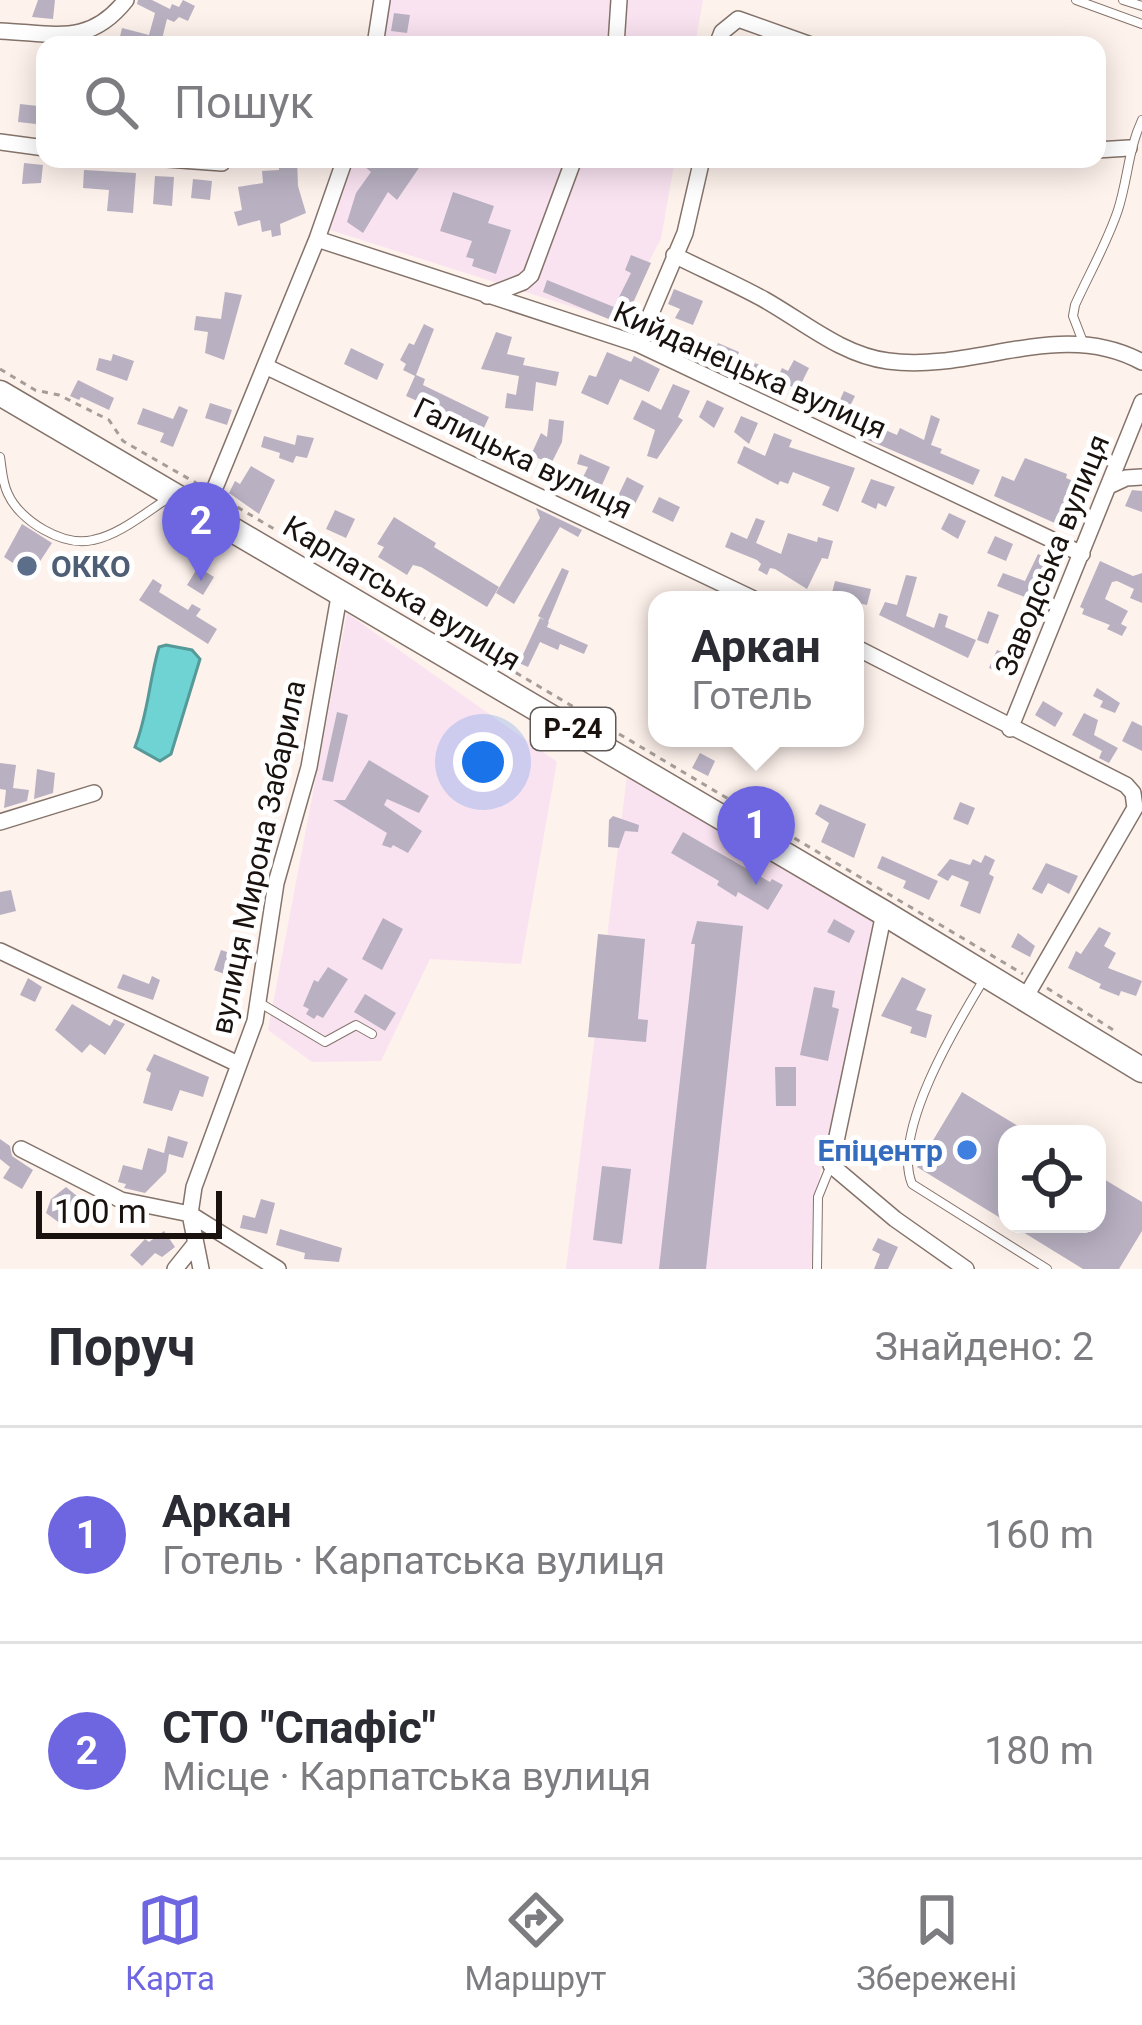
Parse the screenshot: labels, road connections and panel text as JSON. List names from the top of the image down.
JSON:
{
  "streets": {
    "main road": ["Карпатська вулиця", "Р-24"],
    "street": [
      "Кийданецька вулиця",
      "Галицька вулиця",
      "Заводська вулиця",
      "вулиця Мирона Забарила"
    ]
  },
  "crossings": [
    ["Кийданецька вулиця", "Заводська вулиця"],
    ["Карпатська вулиця", "вулиця Мирона Забарила"]
  ],
  "places": ["ОККО", "Епіцентр"],
  "scale_bar": "100 m",
  "page": {
    "search": "Пошук",
    "pins": ["2", "1"],
    "popup": ["Аркан", "Готель"],
    "scale": "100 m",
    "heading": ["Поруч", "Знайдено: 2"],
    "list": [
      {
        "mark": "1",
        "name": "Аркан",
        "note": "Готель · Карпатська вулиця",
        "value": "160 m"
      },
      {
        "mark": "2",
        "name": "СТО \"Спафіс\"",
        "note": "Місце · Карпатська вулиця",
        "value": "180 m"
      }
    ],
    "nav": ["Карта", "Маршрут", "Збережені"]
  }
}
